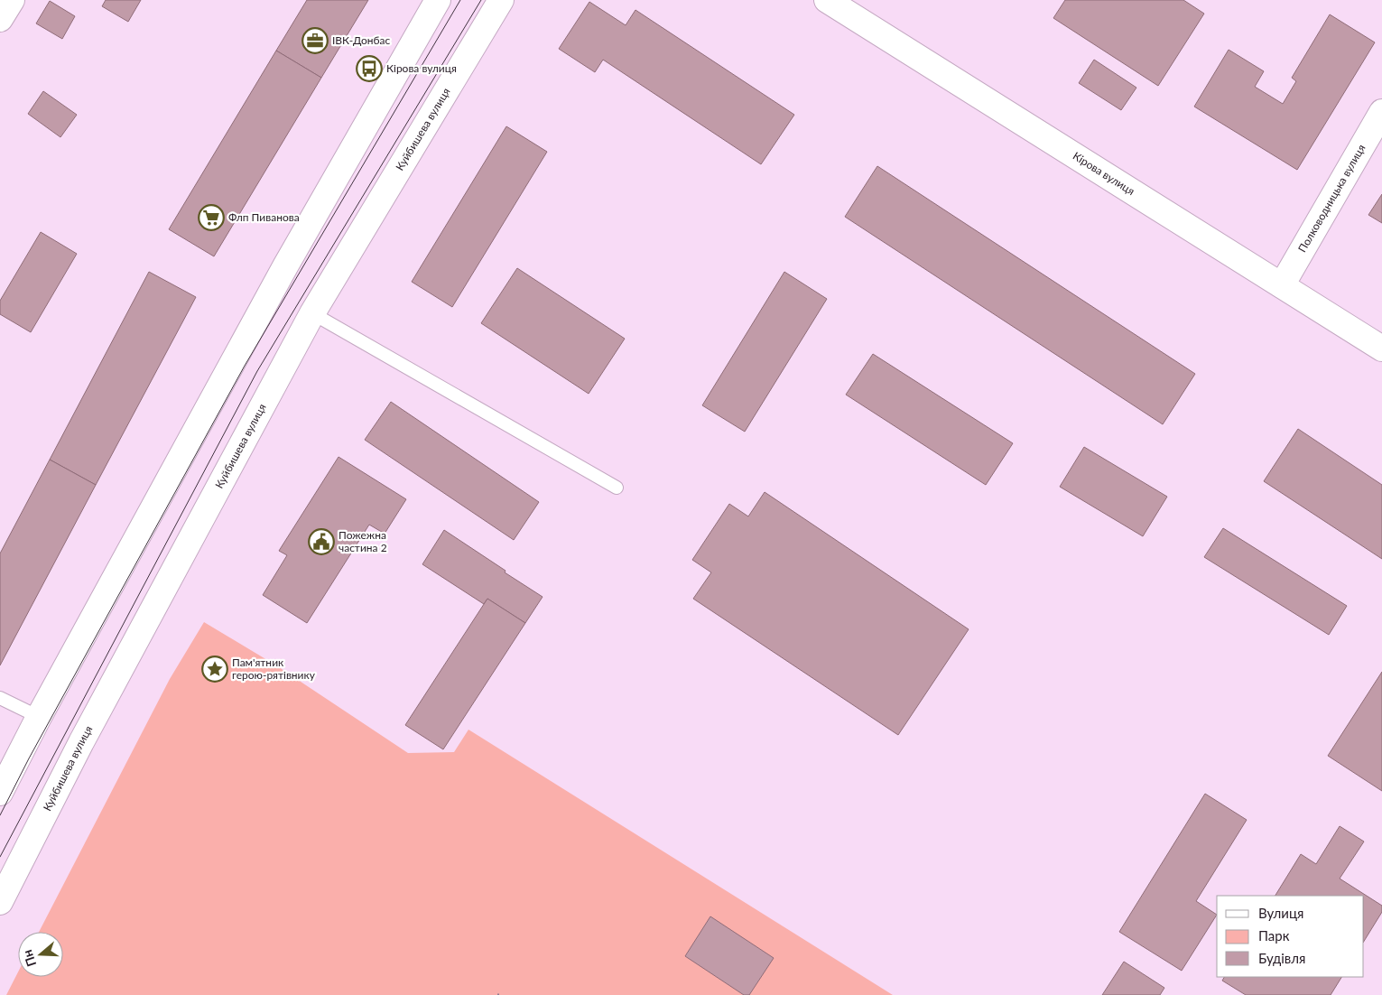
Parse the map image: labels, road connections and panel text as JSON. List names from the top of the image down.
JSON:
{
  "streets": {
    "main road": ["Куйбишева вулиця", "Кірова вулиця", "Полководницька вулиця"]
  },
  "crossings": [
    ["Кірова вулиця", "Полководницька вулиця"]
  ],
  "places": {
    "office": ["ІВК-Донбас"],
    "bus stop": ["Кірова вулиця"],
    "supermarket": ["Флп Пиванова"],
    "public building": ["Пожежна частина 2"],
    "place": ["Пам'ятник герою-рятівнику"]
  },
  "legend": ["Вулиця", "Парк", "Будівля"],
  "north": "left"
}
